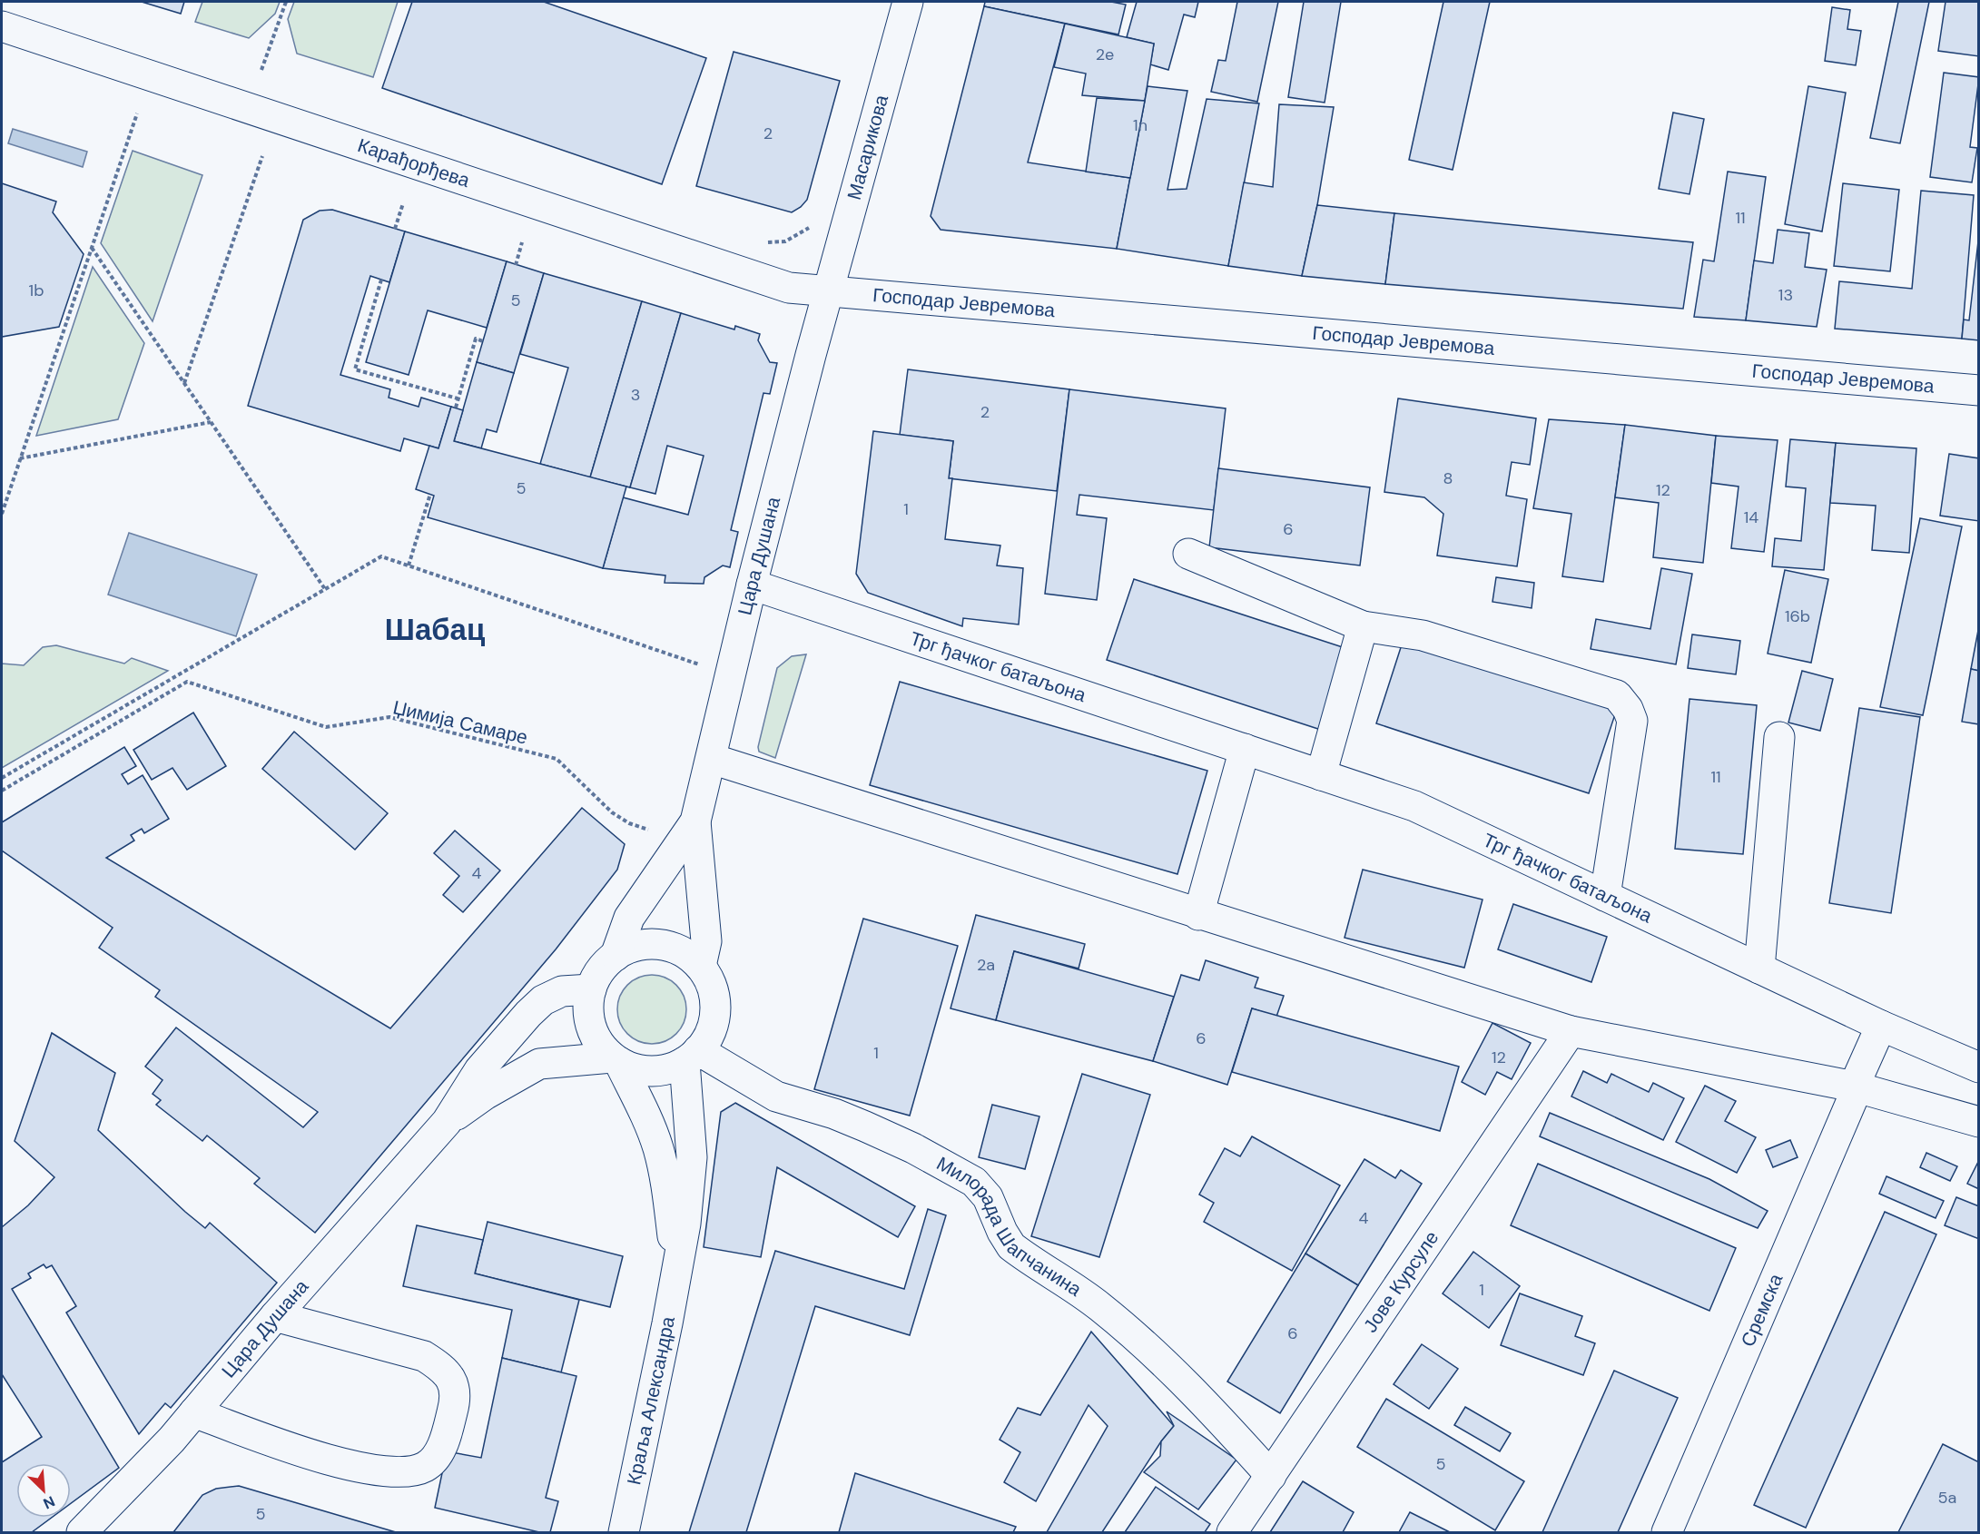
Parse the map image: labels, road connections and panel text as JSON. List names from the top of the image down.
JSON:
{
  "streets": {
    "street": [
      "Масарикова",
      "Карађорђева",
      "Господар Јевремова",
      "Цара Душана",
      "Трг ђачког батаљона",
      "Милорада Шапчанина",
      "Јове Курсуле",
      "Сремска",
      "Краља Александра"
    ],
    "path": ["Џимија Самаре"]
  },
  "crossings": [
    ["Масарикова", "Карађорђева"],
    ["Масарикова", "Господар Јевремова"],
    ["Масарикова", "Цара Душана"],
    ["Карађорђева", "Господар Јевремова"],
    ["Карађорђева", "Цара Душана"],
    ["Господар Јевремова", "Цара Душана"],
    ["Цара Душана", "Трг ђачког батаљона"],
    ["Цара Душана", "Милорада Шапчанина"],
    ["Цара Душана", "Краља Александра"],
    ["Милорада Шапчанина", "Јове Курсуле"],
    ["Милорада Шапчанина", "Краља Александра"]
  ],
  "districts": ["Шабац"],
  "house_numbers": [
    "2e",
    "1n",
    "2",
    "11",
    "1b",
    "13",
    "5",
    "3",
    "2",
    "8",
    "5",
    "12",
    "1",
    "14",
    "6",
    "16b",
    "11",
    "4",
    "2a",
    "6",
    "1",
    "12",
    "4",
    "1",
    "6",
    "5",
    "5a",
    "5"
  ],
  "north": "bottom right"
}
